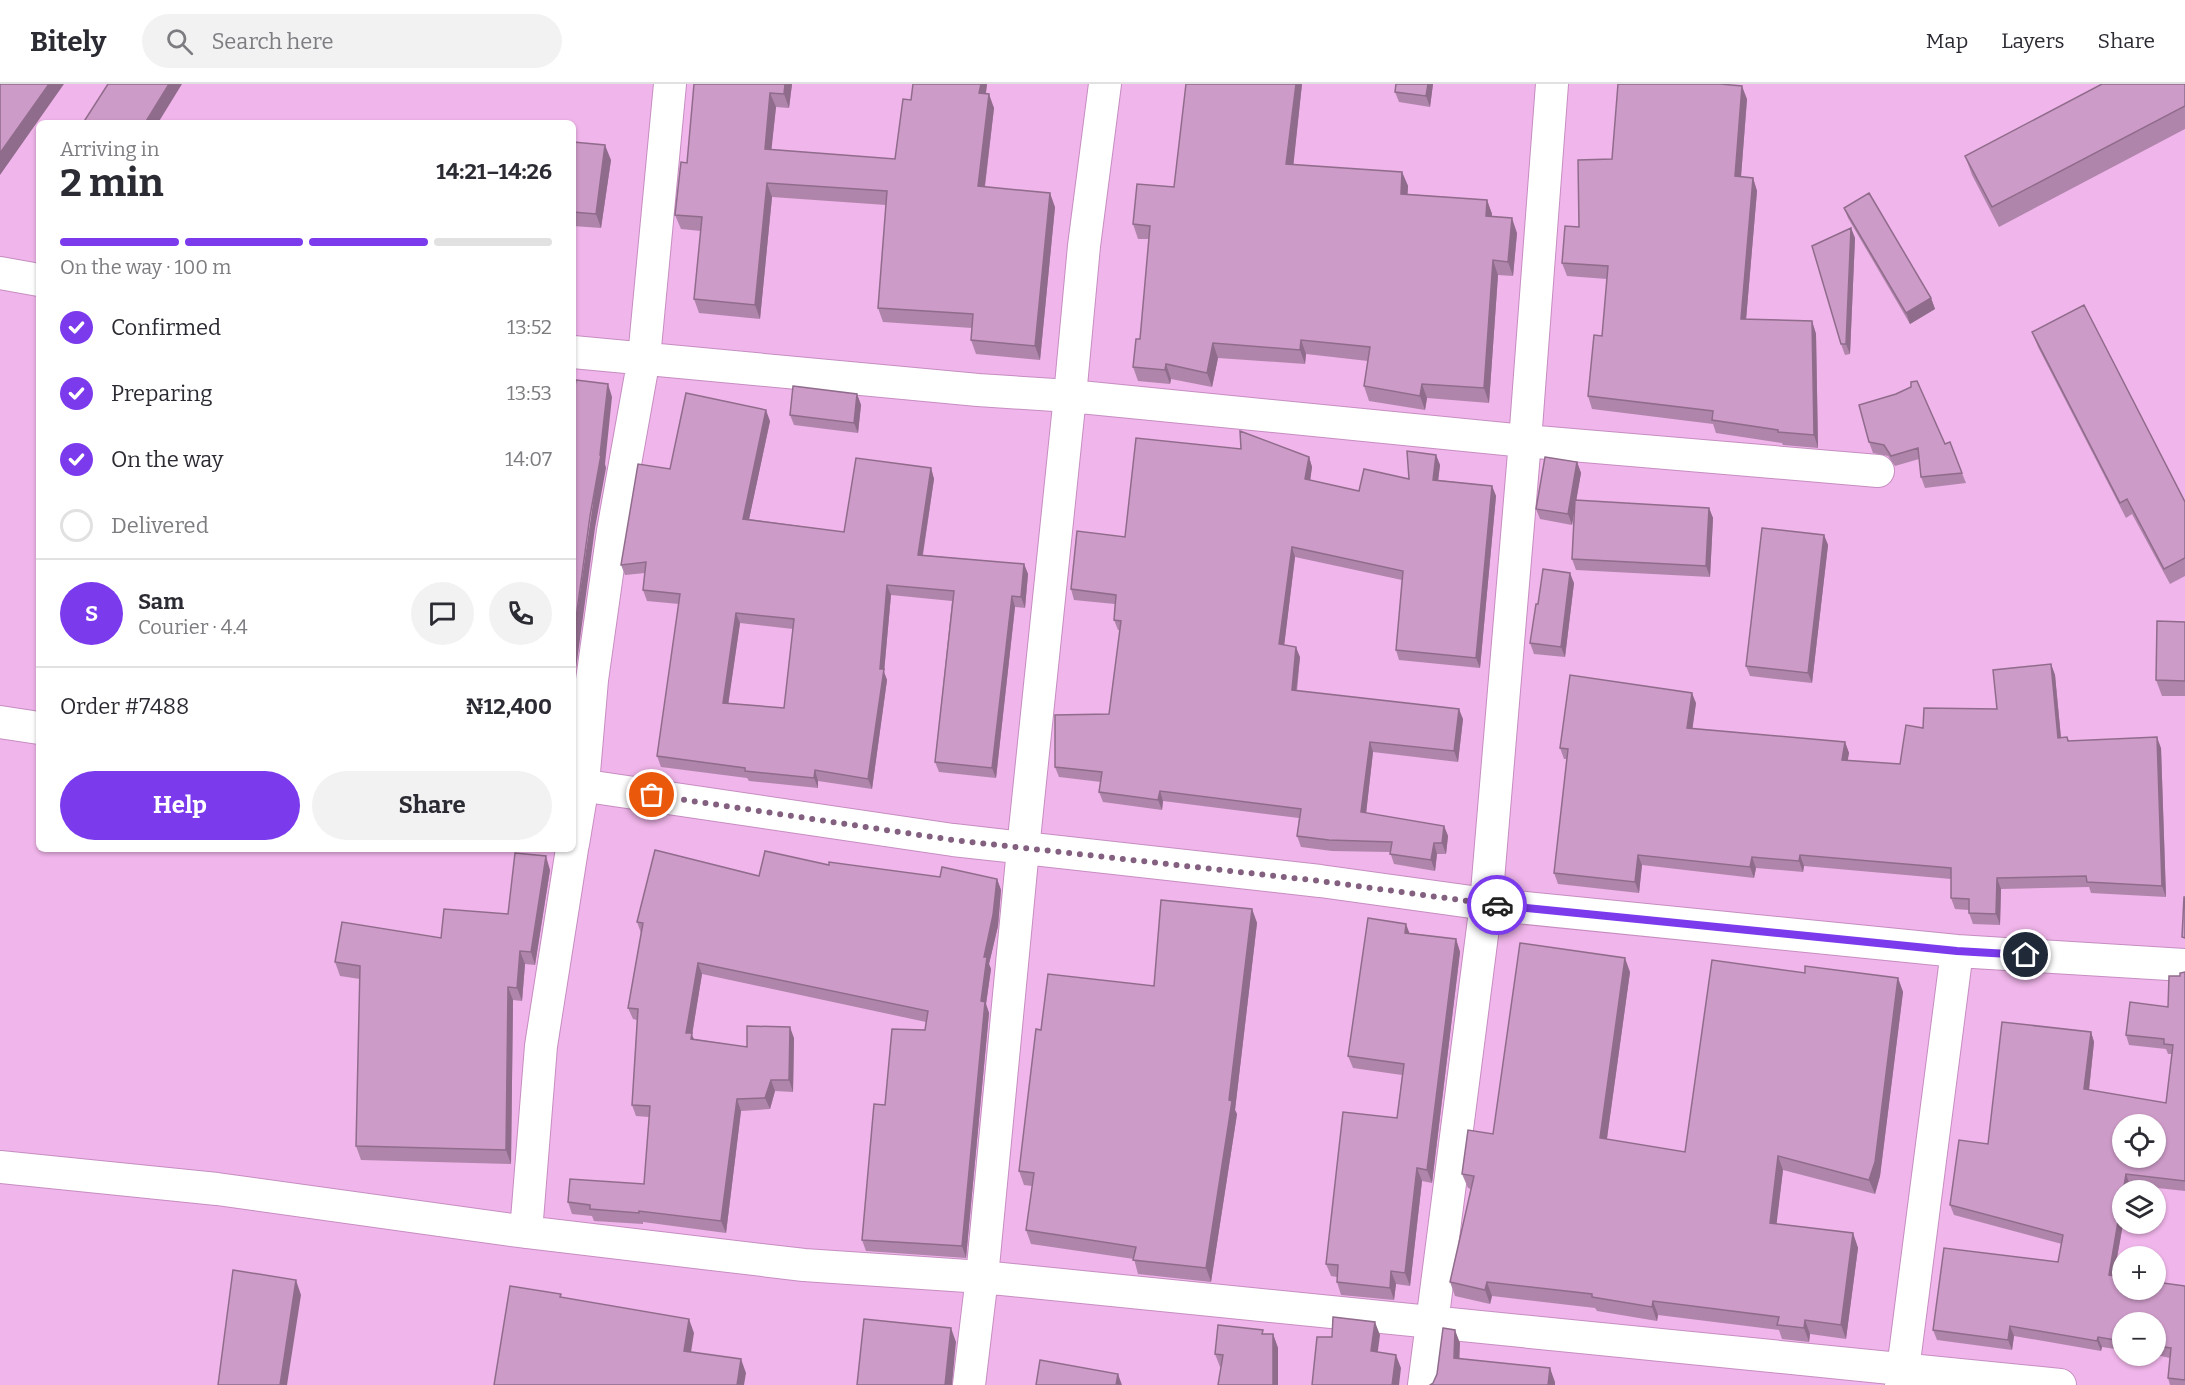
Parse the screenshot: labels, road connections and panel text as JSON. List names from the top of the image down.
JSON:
{
  "page": {
    "header": "Bitely",
    "search": "Search here",
    "nav": ["Map", "Layers", "Share"],
    "heading": ["2 min", "Arriving in", "14:21–14:26"],
    "panel": [
      "Sam",
      "Courier · 4.4",
      "Order #7488",
      "₦12,400"
    ],
    "bar": "On the way · 100 m",
    "list": [
      ["Confirmed", "13:52"],
      ["Preparing", "13:53"],
      ["On the way", "14:07"],
      "Delivered"
    ],
    "round": "S",
    "buttons": ["Help", "Share"],
    "map_buttons": ["+", "−"]
  }
}
